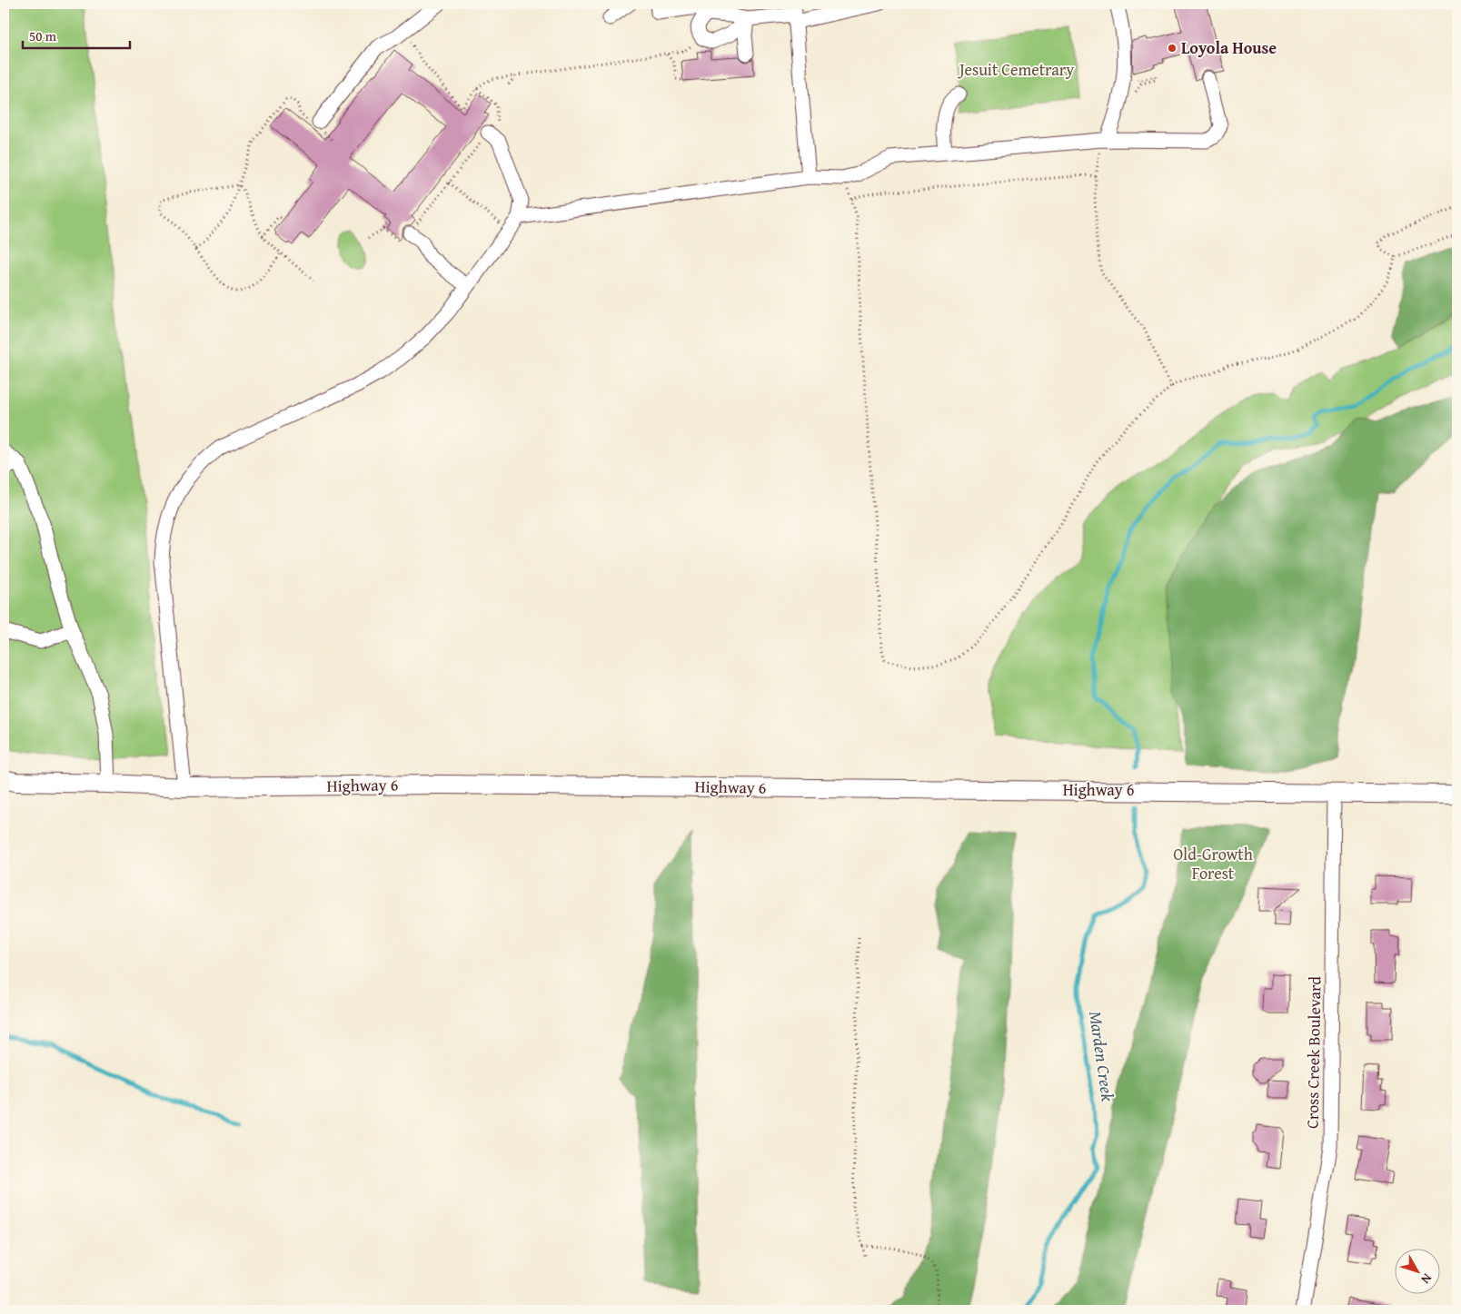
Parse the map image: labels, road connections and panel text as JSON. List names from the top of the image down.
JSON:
{
  "streets": {
    "main road": ["Highway 6"],
    "street": ["Cross Creek Boulevard"]
  },
  "crossings": [
    ["Highway 6", "Cross Creek Boulevard"]
  ],
  "water": ["Marden Creek"],
  "parks": ["Jesuit Cemetrary", "Old-Growth Forest"],
  "places": ["Loyola House"],
  "scale_bar": "50 m",
  "north": "bottom right"
}
